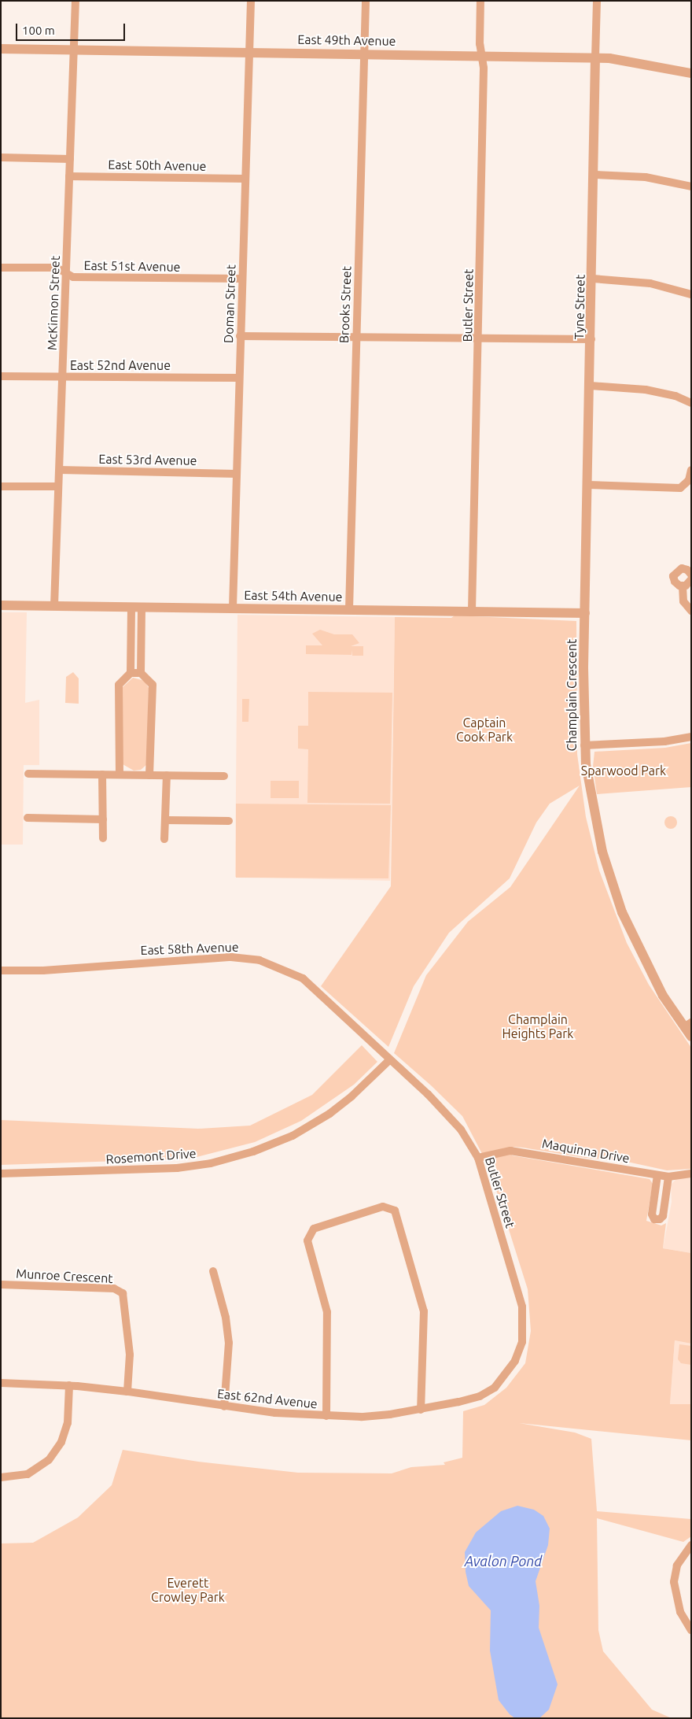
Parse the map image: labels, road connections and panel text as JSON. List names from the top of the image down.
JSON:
{
  "streets": {
    "street": [
      "East 49th Avenue",
      "East 50th Avenue",
      "East 51st Avenue",
      "McKinnon Street",
      "Doman Street",
      "Brooks Street",
      "Butler Street",
      "Tyne Street",
      "East 52nd Avenue",
      "East 53rd Avenue",
      "East 54th Avenue",
      "Champlain Crescent",
      "East 58th Avenue",
      "Maquinna Drive",
      "Rosemont Drive",
      "Munroe Crescent",
      "East 62nd Avenue"
    ]
  },
  "crossings": [
    ["East 49th Avenue", "McKinnon Street"],
    ["East 49th Avenue", "Doman Street"],
    ["East 49th Avenue", "Brooks Street"],
    ["East 49th Avenue", "Butler Street"],
    ["East 49th Avenue", "Tyne Street"],
    ["East 50th Avenue", "McKinnon Street"],
    ["East 50th Avenue", "Doman Street"],
    ["East 51st Avenue", "McKinnon Street"],
    ["East 51st Avenue", "Doman Street"],
    ["McKinnon Street", "East 52nd Avenue"],
    ["McKinnon Street", "East 53rd Avenue"],
    ["McKinnon Street", "East 54th Avenue"],
    ["Doman Street", "East 52nd Avenue"],
    ["Doman Street", "East 53rd Avenue"],
    ["Doman Street", "East 54th Avenue"],
    ["Brooks Street", "East 54th Avenue"],
    ["Butler Street", "East 54th Avenue"],
    ["Butler Street", "East 58th Avenue"],
    ["Butler Street", "Maquinna Drive"],
    ["Butler Street", "Rosemont Drive"],
    ["Butler Street", "East 62nd Avenue"],
    ["Tyne Street", "East 54th Avenue"],
    ["Tyne Street", "Champlain Crescent"],
    ["East 54th Avenue", "Champlain Crescent"],
    ["East 58th Avenue", "Rosemont Drive"],
    ["Munroe Crescent", "East 62nd Avenue"]
  ],
  "water": ["Avalon Pond"],
  "parks": [
    "Captain Cook Park",
    "Sparwood Park",
    "Champlain Heights Park",
    "Everett Crowley Park"
  ],
  "scale_bar": "100 m"
}
